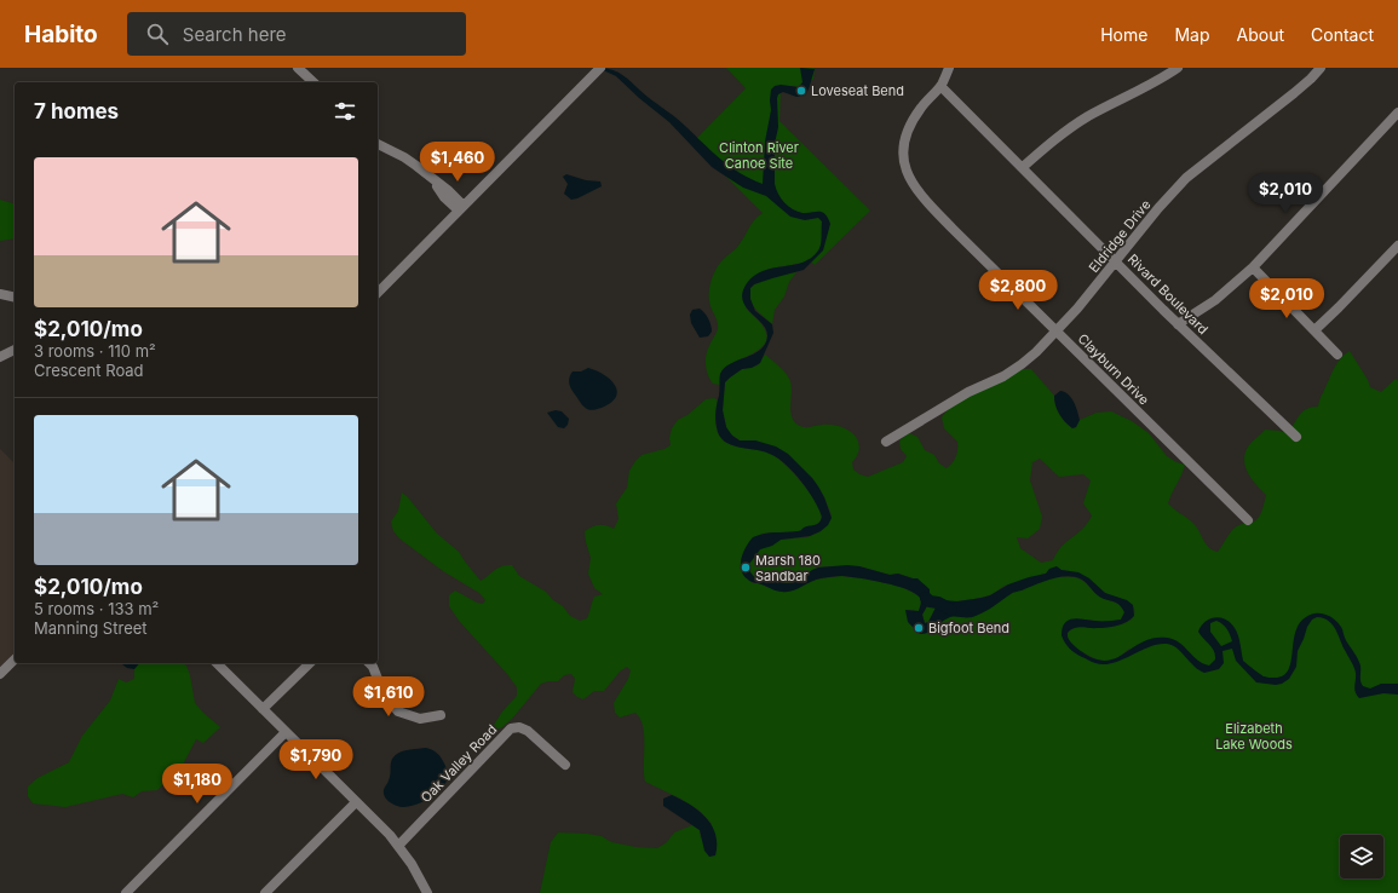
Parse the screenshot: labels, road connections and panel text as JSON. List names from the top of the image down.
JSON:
{
  "streets": {
    "street": [
      "Eldridge Drive",
      "Rivard Boulevard",
      "Clayburn Drive",
      "Oak Valley Road"
    ]
  },
  "crossings": [
    ["Eldridge Drive", "Rivard Boulevard"],
    ["Eldridge Drive", "Clayburn Drive"],
    ["Rivard Boulevard", "Clayburn Drive"]
  ],
  "parks": ["Clinton River Canoe Site", "Elizabeth Lake Woods"],
  "places": ["Loveseat Bend", "Marsh 180 Sandbar", "Bigfoot Bend"],
  "page": {
    "header": "Habito",
    "search": "Search here",
    "nav": [
      "Home",
      "Map",
      "About",
      "Contact"
    ],
    "heading": "7 homes",
    "list": [
      {
        "name": "$2,010/mo",
        "note": "3 rooms · 110 m² · Crescent Road"
      },
      {
        "name": "$2,010/mo",
        "note": "5 rooms · 133 m² · Manning Street"
      }
    ],
    "price": [
      "$1,460",
      "$2,010",
      "$2,800",
      "$2,010",
      "$1,610",
      "$1,790",
      "$1,180"
    ]
  }
}
